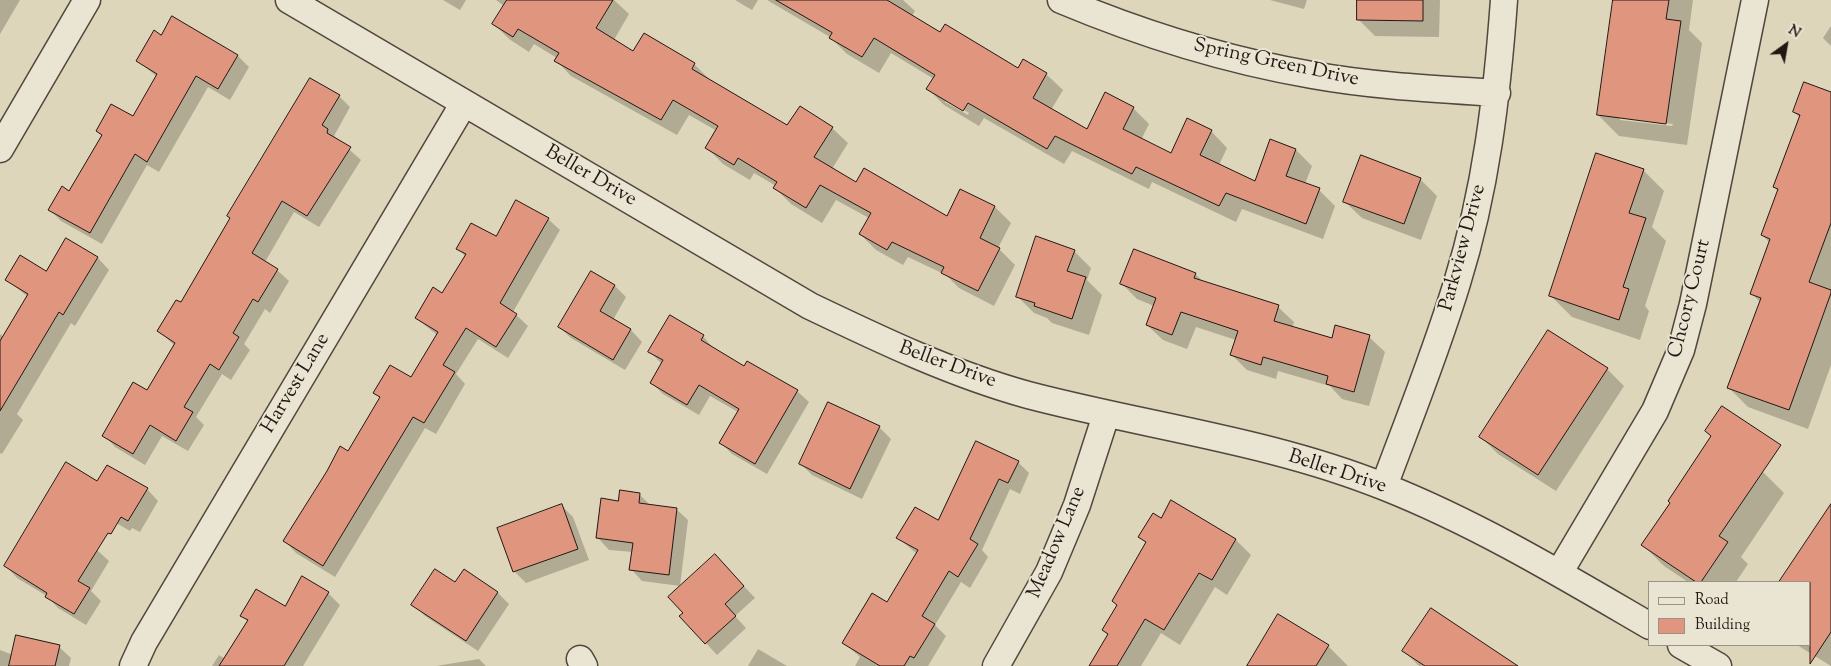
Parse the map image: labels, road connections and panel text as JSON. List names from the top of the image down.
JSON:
{
  "streets": {
    "street": [
      "Spring Green Drive",
      "Beller Drive",
      "Parkview Drive",
      "Chcory Court",
      "Harvest Lane",
      "Meadow Lane"
    ]
  },
  "crossings": [
    ["Spring Green Drive", "Parkview Drive"],
    ["Beller Drive", "Parkview Drive"],
    ["Beller Drive", "Chcory Court"],
    ["Beller Drive", "Harvest Lane"],
    ["Beller Drive", "Meadow Lane"]
  ],
  "legend": ["Road", "Building"],
  "north": "top right"
}
